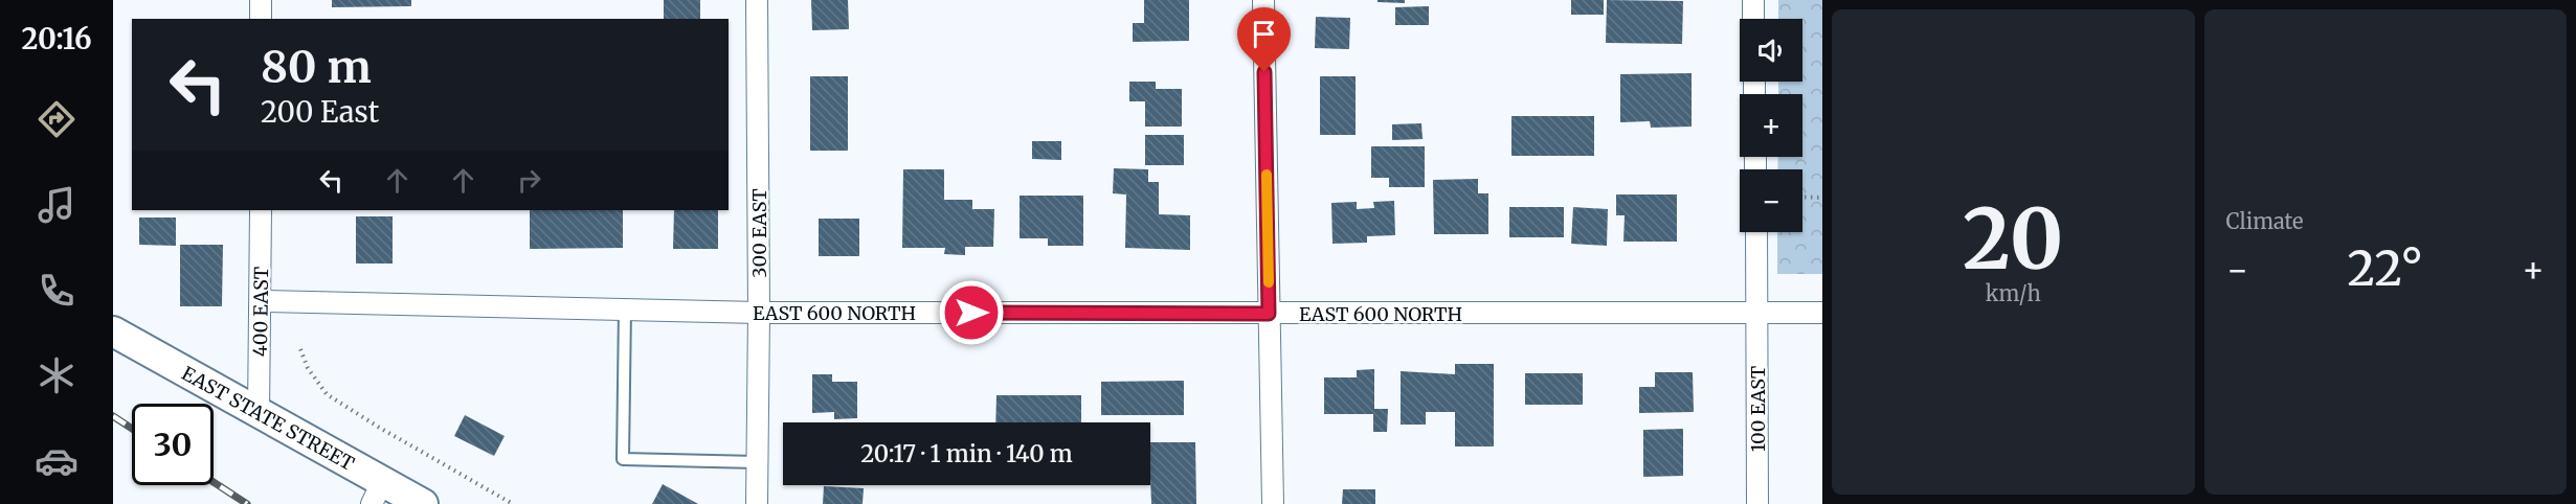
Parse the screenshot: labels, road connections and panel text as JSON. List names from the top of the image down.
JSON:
{
  "streets": {
    "main road": ["EAST STATE STREET"],
    "street": [
      "300 EAST",
      "400 EAST",
      "EAST 600 NORTH",
      "100 EAST"
    ]
  },
  "crossings": [
    ["300 EAST", "EAST 600 NORTH"],
    ["400 EAST", "EAST 600 NORTH"],
    ["400 EAST", "EAST STATE STREET"],
    ["EAST 600 NORTH", "100 EAST"]
  ],
  "page": {
    "tabs": "20:16",
    "tile": [
      ["20", "km/h"],
      "Climate"
    ],
    "map_buttons": ["+", "−"],
    "turn": ["80 m", "200 East"],
    "heat": ["−", "22°", "+"],
    "limit": "30",
    "trip": "20:17 · 1 min · 140 m"
  }
}
